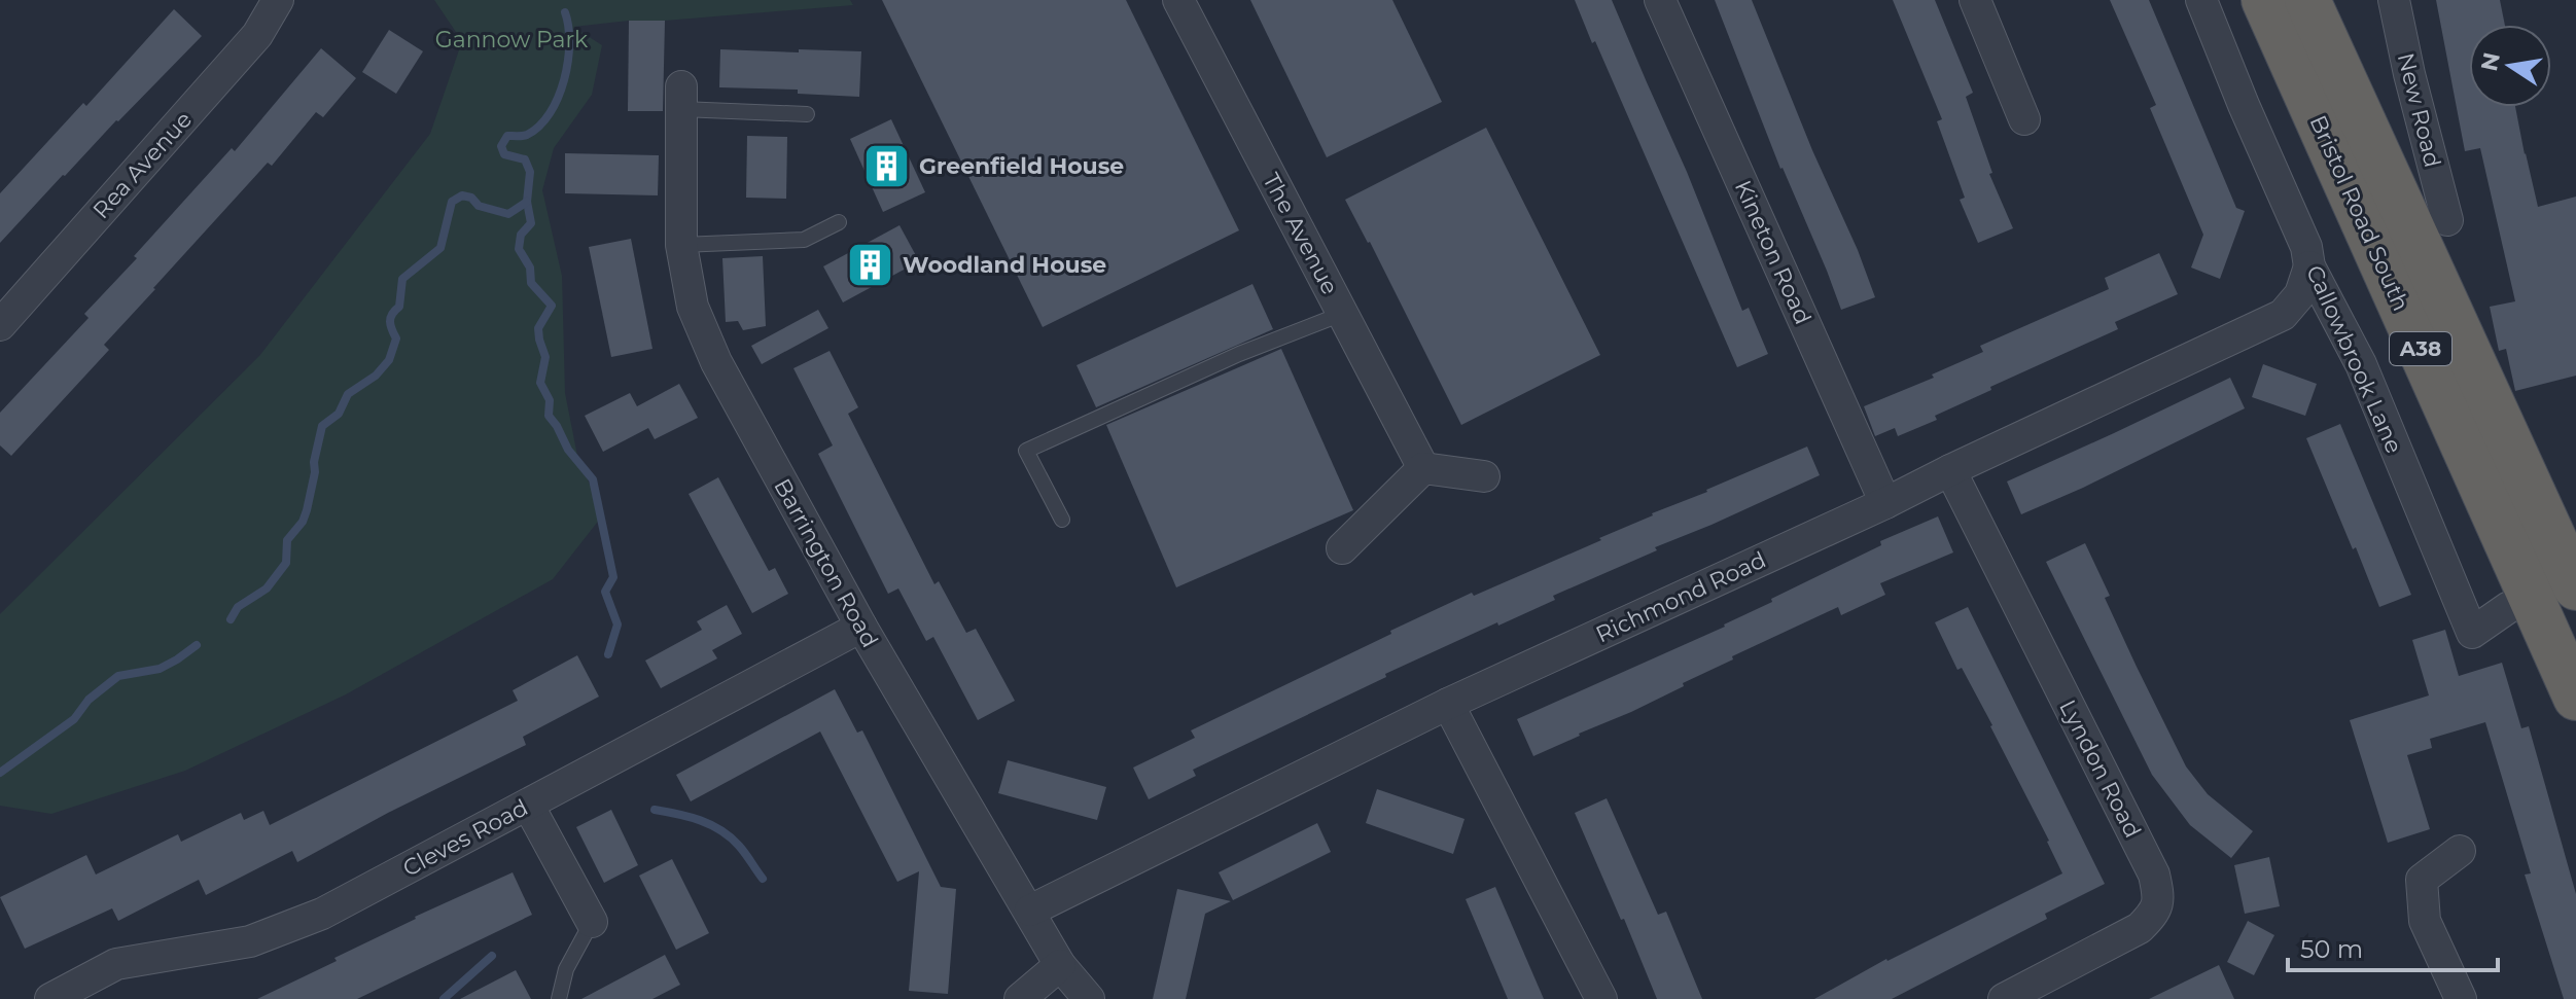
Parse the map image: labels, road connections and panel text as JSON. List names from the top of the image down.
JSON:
{
  "streets": {
    "highway": ["Bristol Road South", "A38"],
    "street": [
      "New Road",
      "Rea Avenue",
      "The Avenue",
      "Kineton Road",
      "Callowbrook Lane",
      "Barrington Road",
      "Richmond Road",
      "Lyndon Road",
      "Cleves Road"
    ]
  },
  "crossings": [
    ["Kineton Road", "Richmond Road"],
    ["Callowbrook Lane", "Richmond Road"],
    ["Barrington Road", "Richmond Road"],
    ["Barrington Road", "Cleves Road"],
    ["Richmond Road", "Lyndon Road"]
  ],
  "parks": ["Gannow Park"],
  "places": {
    "building": ["Greenfield House", "Woodland House"]
  },
  "scale_bar": "50 m",
  "north": "left"
}
